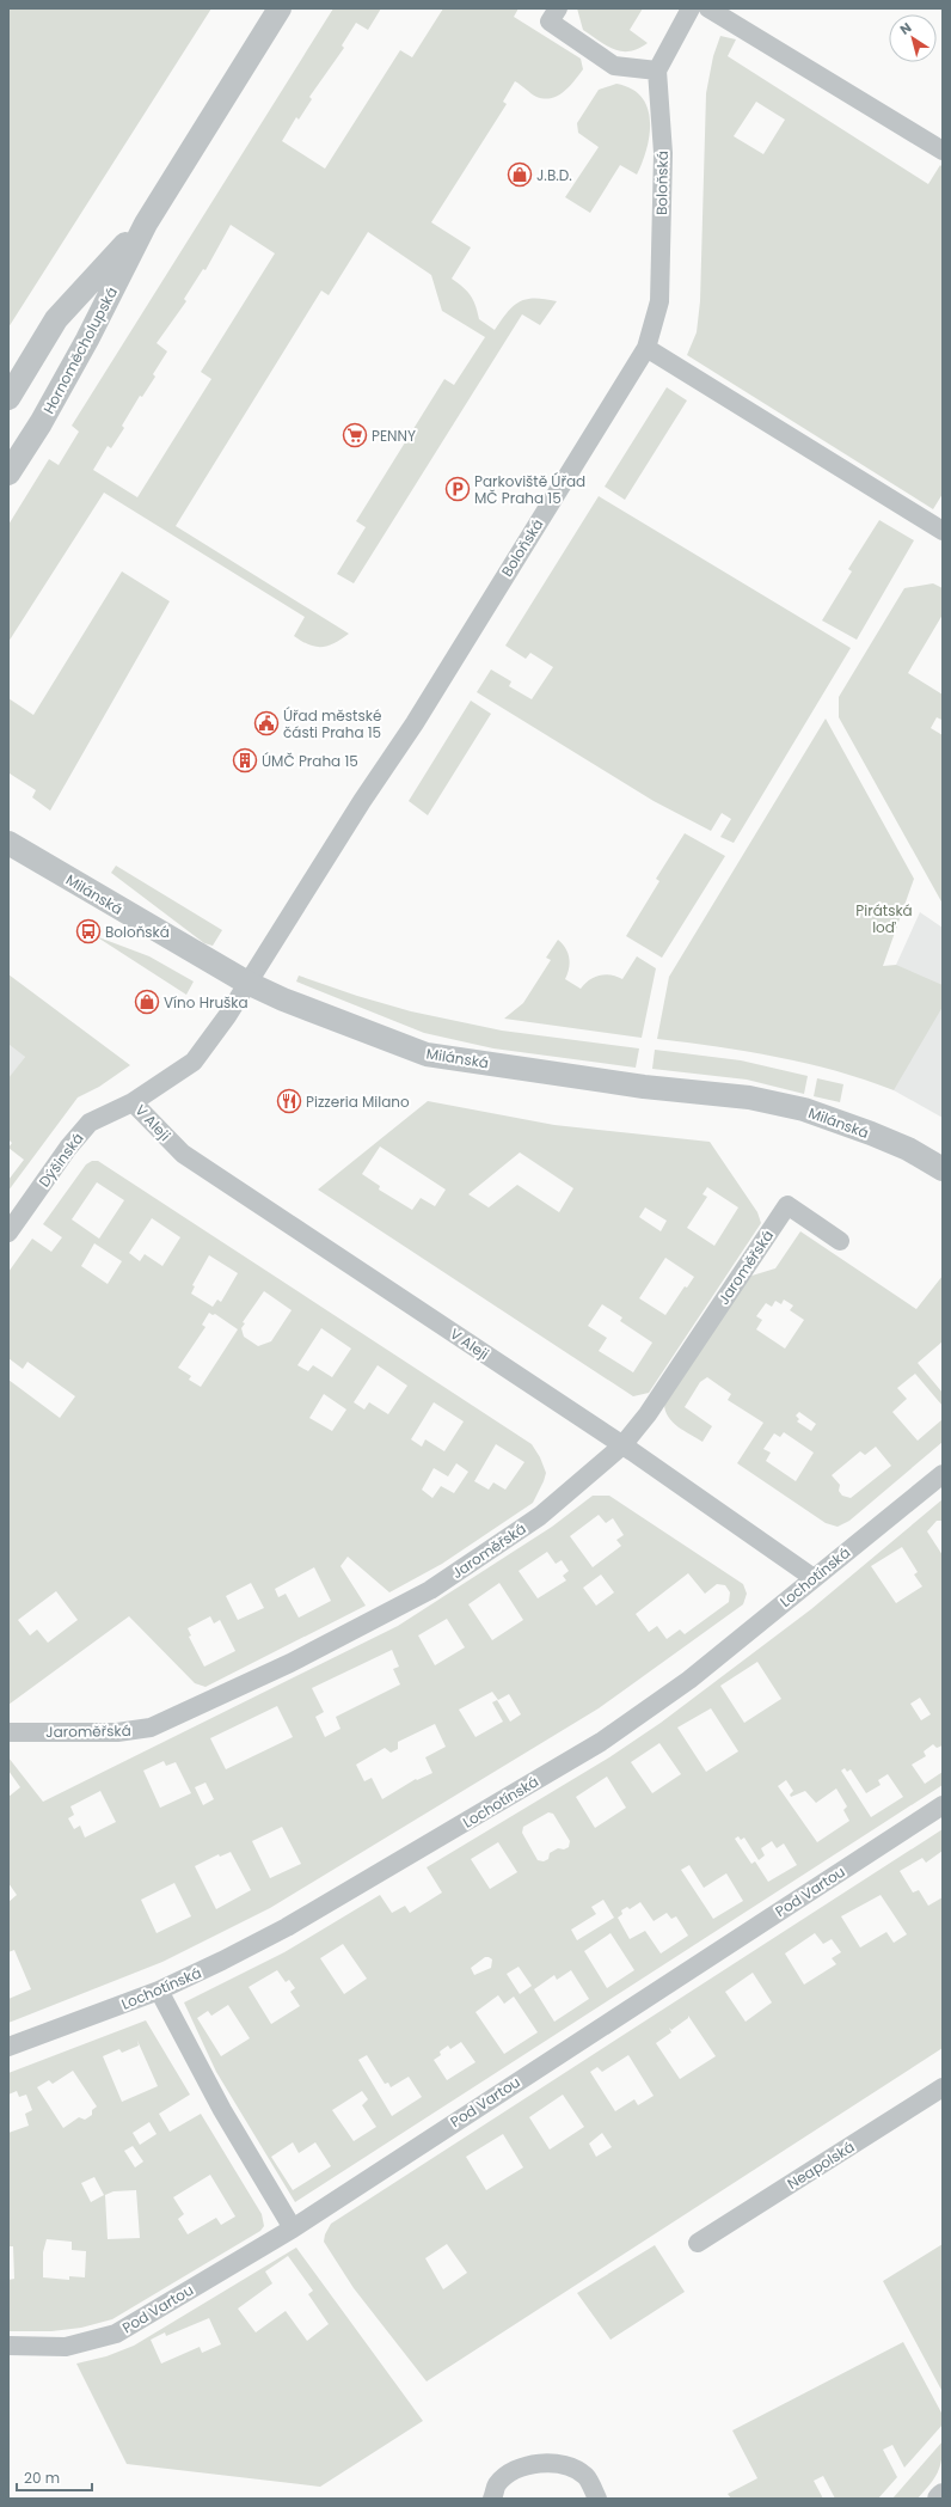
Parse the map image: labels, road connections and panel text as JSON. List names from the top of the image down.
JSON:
{
  "streets": {
    "street": [
      "Boloňská",
      "Hornoměcholupská",
      "Milánská",
      "V Aleji",
      "Dýšinská",
      "Jaroměřská",
      "Lochotínská",
      "Pod Vartou",
      "Neapolská"
    ]
  },
  "crossings": [
    ["Boloňská", "Milánská"],
    ["Boloňská", "Dýšinská"],
    ["Milánská", "Dýšinská"],
    ["V Aleji", "Dýšinská"],
    ["V Aleji", "Jaroměřská"],
    ["V Aleji", "Lochotínská"]
  ],
  "parks": ["Pirátská loď"],
  "places": {
    "shop": ["J.B.D.", "Víno Hruška"],
    "supermarket": ["PENNY"],
    "parking": ["Parkoviště Úřad MČ Praha 15"],
    "public building": ["Úřad městské části Praha 15"],
    "building": ["ÚMČ Praha 15"],
    "bus stop": ["Boloňská"],
    "restaurant": ["Pizzeria Milano"]
  },
  "scale_bar": "20 m",
  "north": "top left"
}
